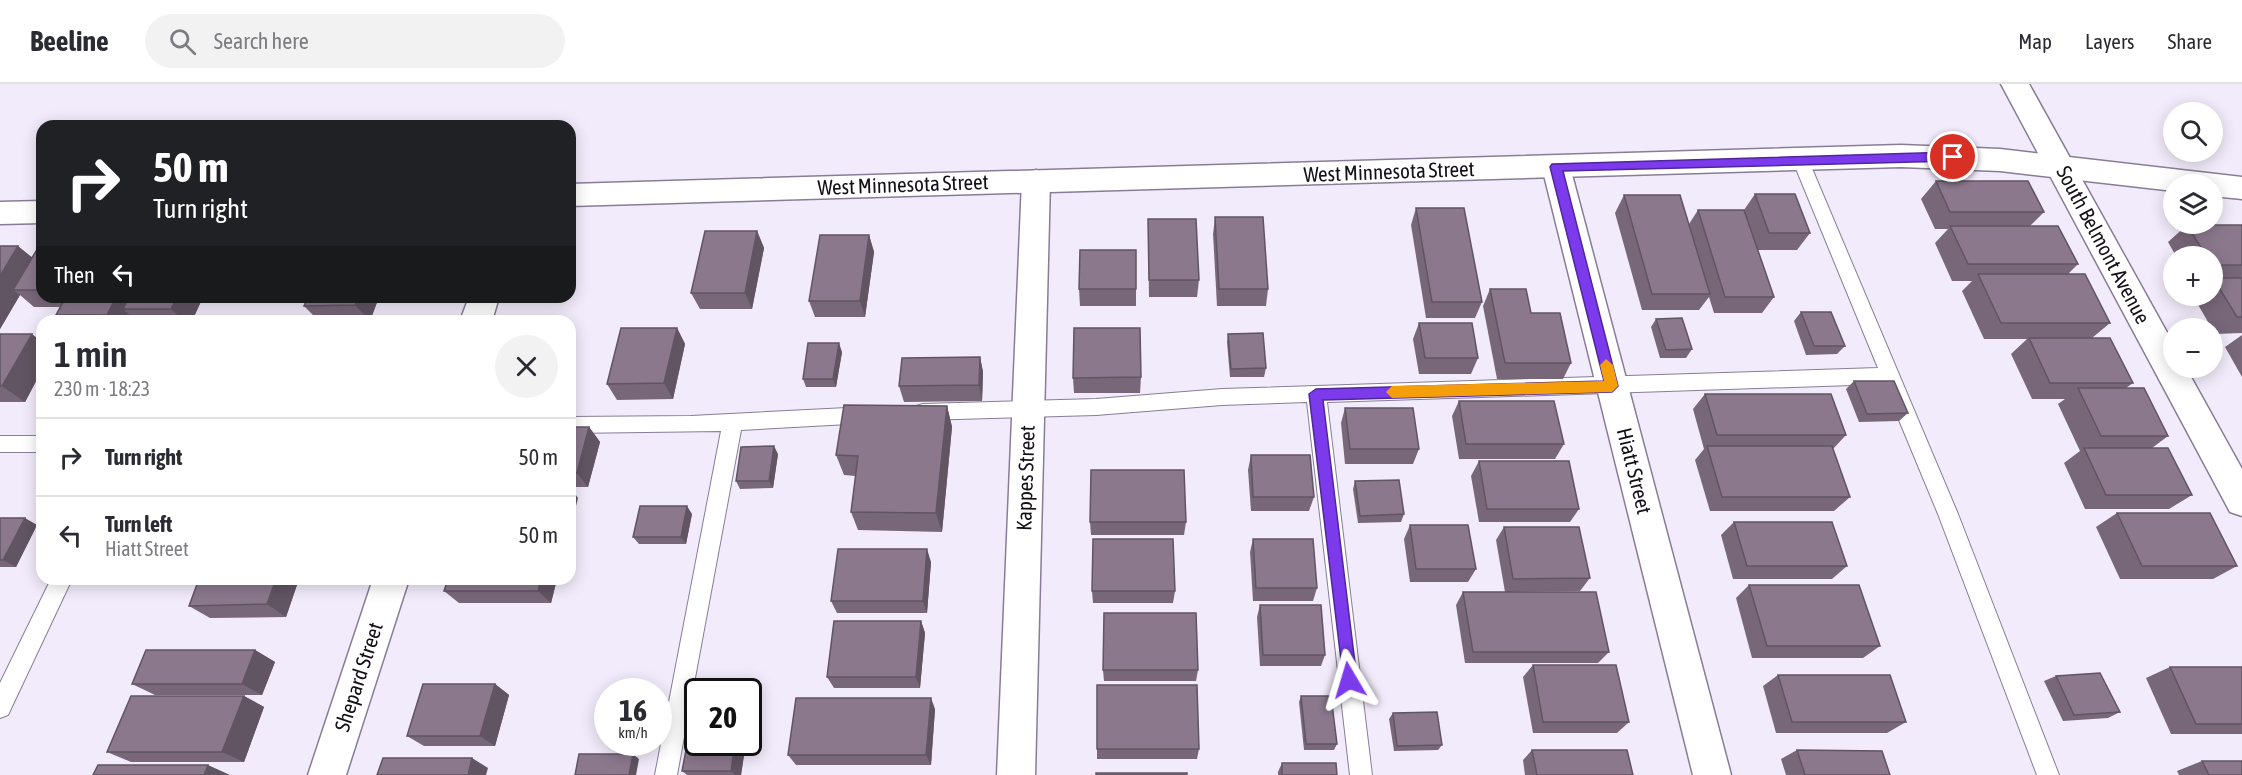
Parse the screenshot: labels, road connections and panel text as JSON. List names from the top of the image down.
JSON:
{
  "streets": {
    "street": [
      "West Minnesota Street",
      "South Belmont Avenue",
      "Hiatt Street",
      "Kappes Street",
      "Shepard Street"
    ]
  },
  "crossings": [
    ["West Minnesota Street", "South Belmont Avenue"],
    ["West Minnesota Street", "Hiatt Street"],
    ["West Minnesota Street", "Kappes Street"]
  ],
  "page": {
    "header": "Beeline",
    "search": "Search here",
    "nav": ["Map", "Layers", "Share"],
    "map_buttons": ["+", "−"],
    "turn": ["50 m", "Turn right"],
    "then": "Then",
    "heading": ["1 min", "230 m · 18:23"],
    "list": [
      {
        "name": "Turn right",
        "value": "50 m"
      },
      {
        "name": "Turn left",
        "note": "Hiatt Street",
        "value": "50 m"
      }
    ],
    "speed": "16 km/h",
    "limit": "20"
  }
}
